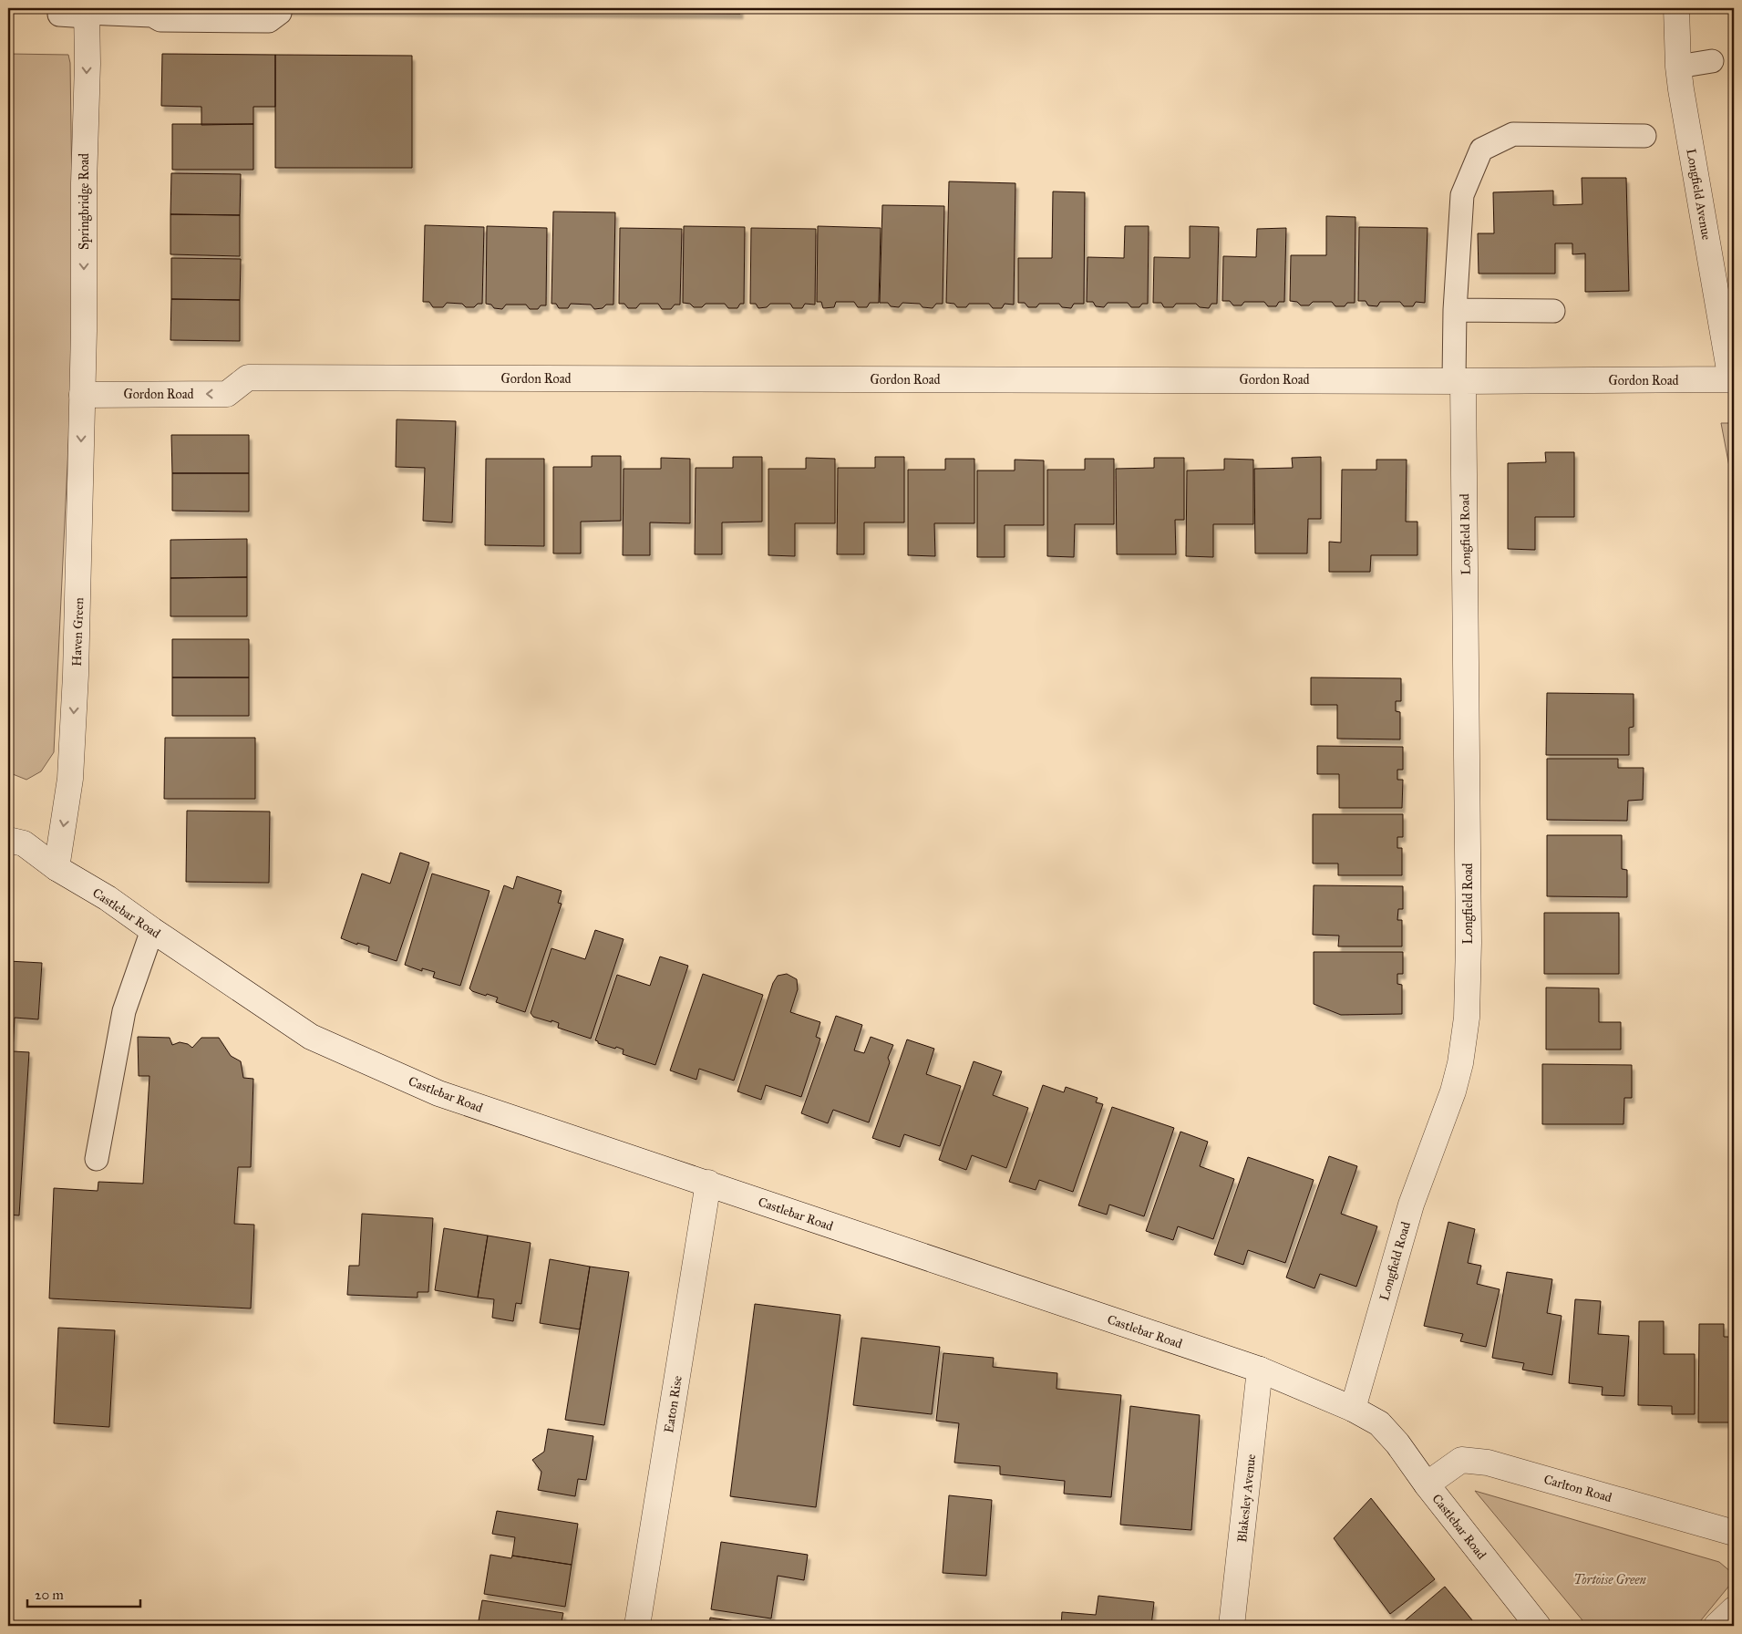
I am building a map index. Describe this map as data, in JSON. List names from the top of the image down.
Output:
{
  "streets": {
    "street": [
      "Longfield Avenue",
      "Springbridge Road",
      "Gordon Road",
      "Longfield Road",
      "Haven Green",
      "Castlebar Road",
      "Eaton Rise",
      "Carlton Road",
      "Blakesley Avenue"
    ]
  },
  "crossings": [
    ["Longfield Avenue", "Gordon Road"],
    ["Springbridge Road", "Gordon Road"],
    ["Springbridge Road", "Haven Green"],
    ["Gordon Road", "Longfield Road"],
    ["Gordon Road", "Haven Green"],
    ["Longfield Road", "Castlebar Road"],
    ["Haven Green", "Castlebar Road"],
    ["Castlebar Road", "Eaton Rise"],
    ["Castlebar Road", "Carlton Road"],
    ["Castlebar Road", "Blakesley Avenue"]
  ],
  "one_way": ["Springbridge Road", "Gordon Road", "Haven Green"],
  "parks": ["Tortoise Green"],
  "scale_bar": "20 m"
}
